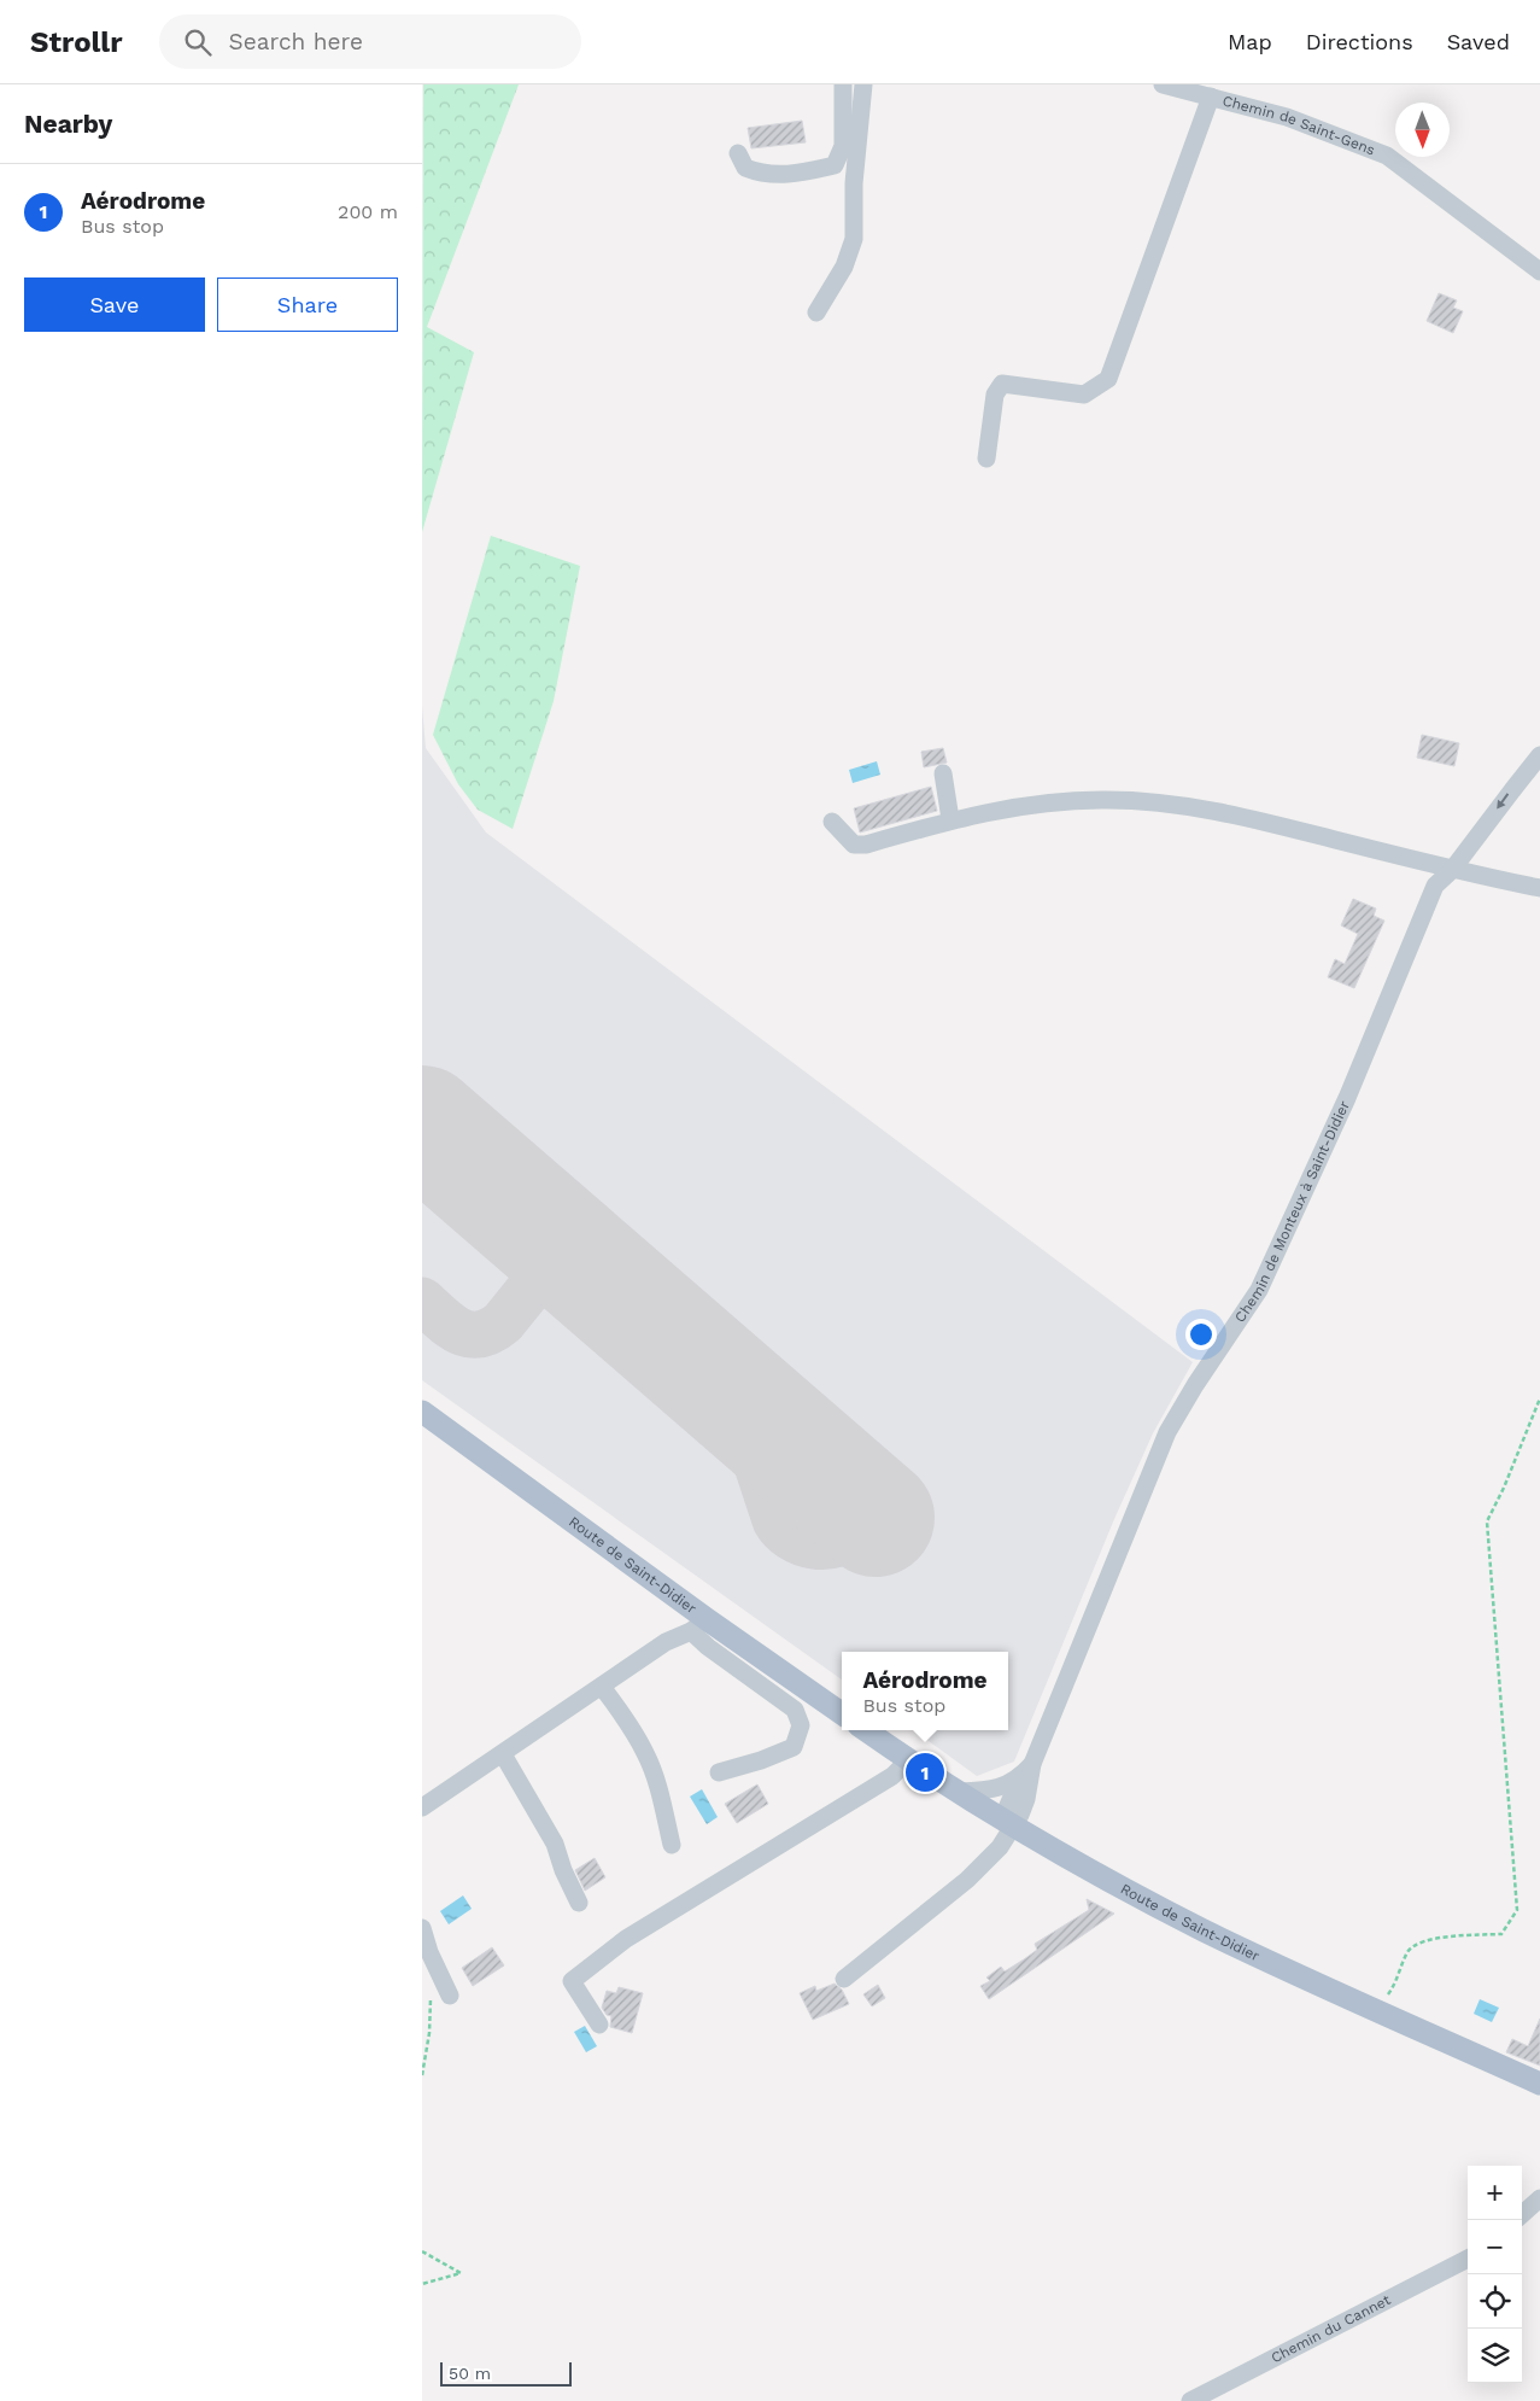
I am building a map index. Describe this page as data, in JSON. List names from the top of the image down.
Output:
{
  "streets": {
    "main road": ["Route de Saint-Didier"],
    "street": ["Chemin de Saint-Gens", "Chemin de Monteux à Saint-Didier", "Chemin du Cannet"]
  },
  "crossings": [
    ["Chemin de Monteux à Saint-Didier", "Route de Saint-Didier"]
  ],
  "scale_bar": "50 m",
  "north": "bottom",
  "page": {
    "header": "Strollr",
    "search": "Search here",
    "nav": ["Map", "Directions", "Saved"],
    "heading": "Nearby",
    "list": [
      {
        "mark": "1",
        "name": "Aérodrome",
        "note": "Bus stop",
        "value": "200 m"
      }
    ],
    "buttons": ["Save", "Share"],
    "popup": ["Aérodrome", "Bus stop"],
    "pins": "1",
    "map_buttons": ["+", "−"],
    "scale": "50 m"
  }
}
